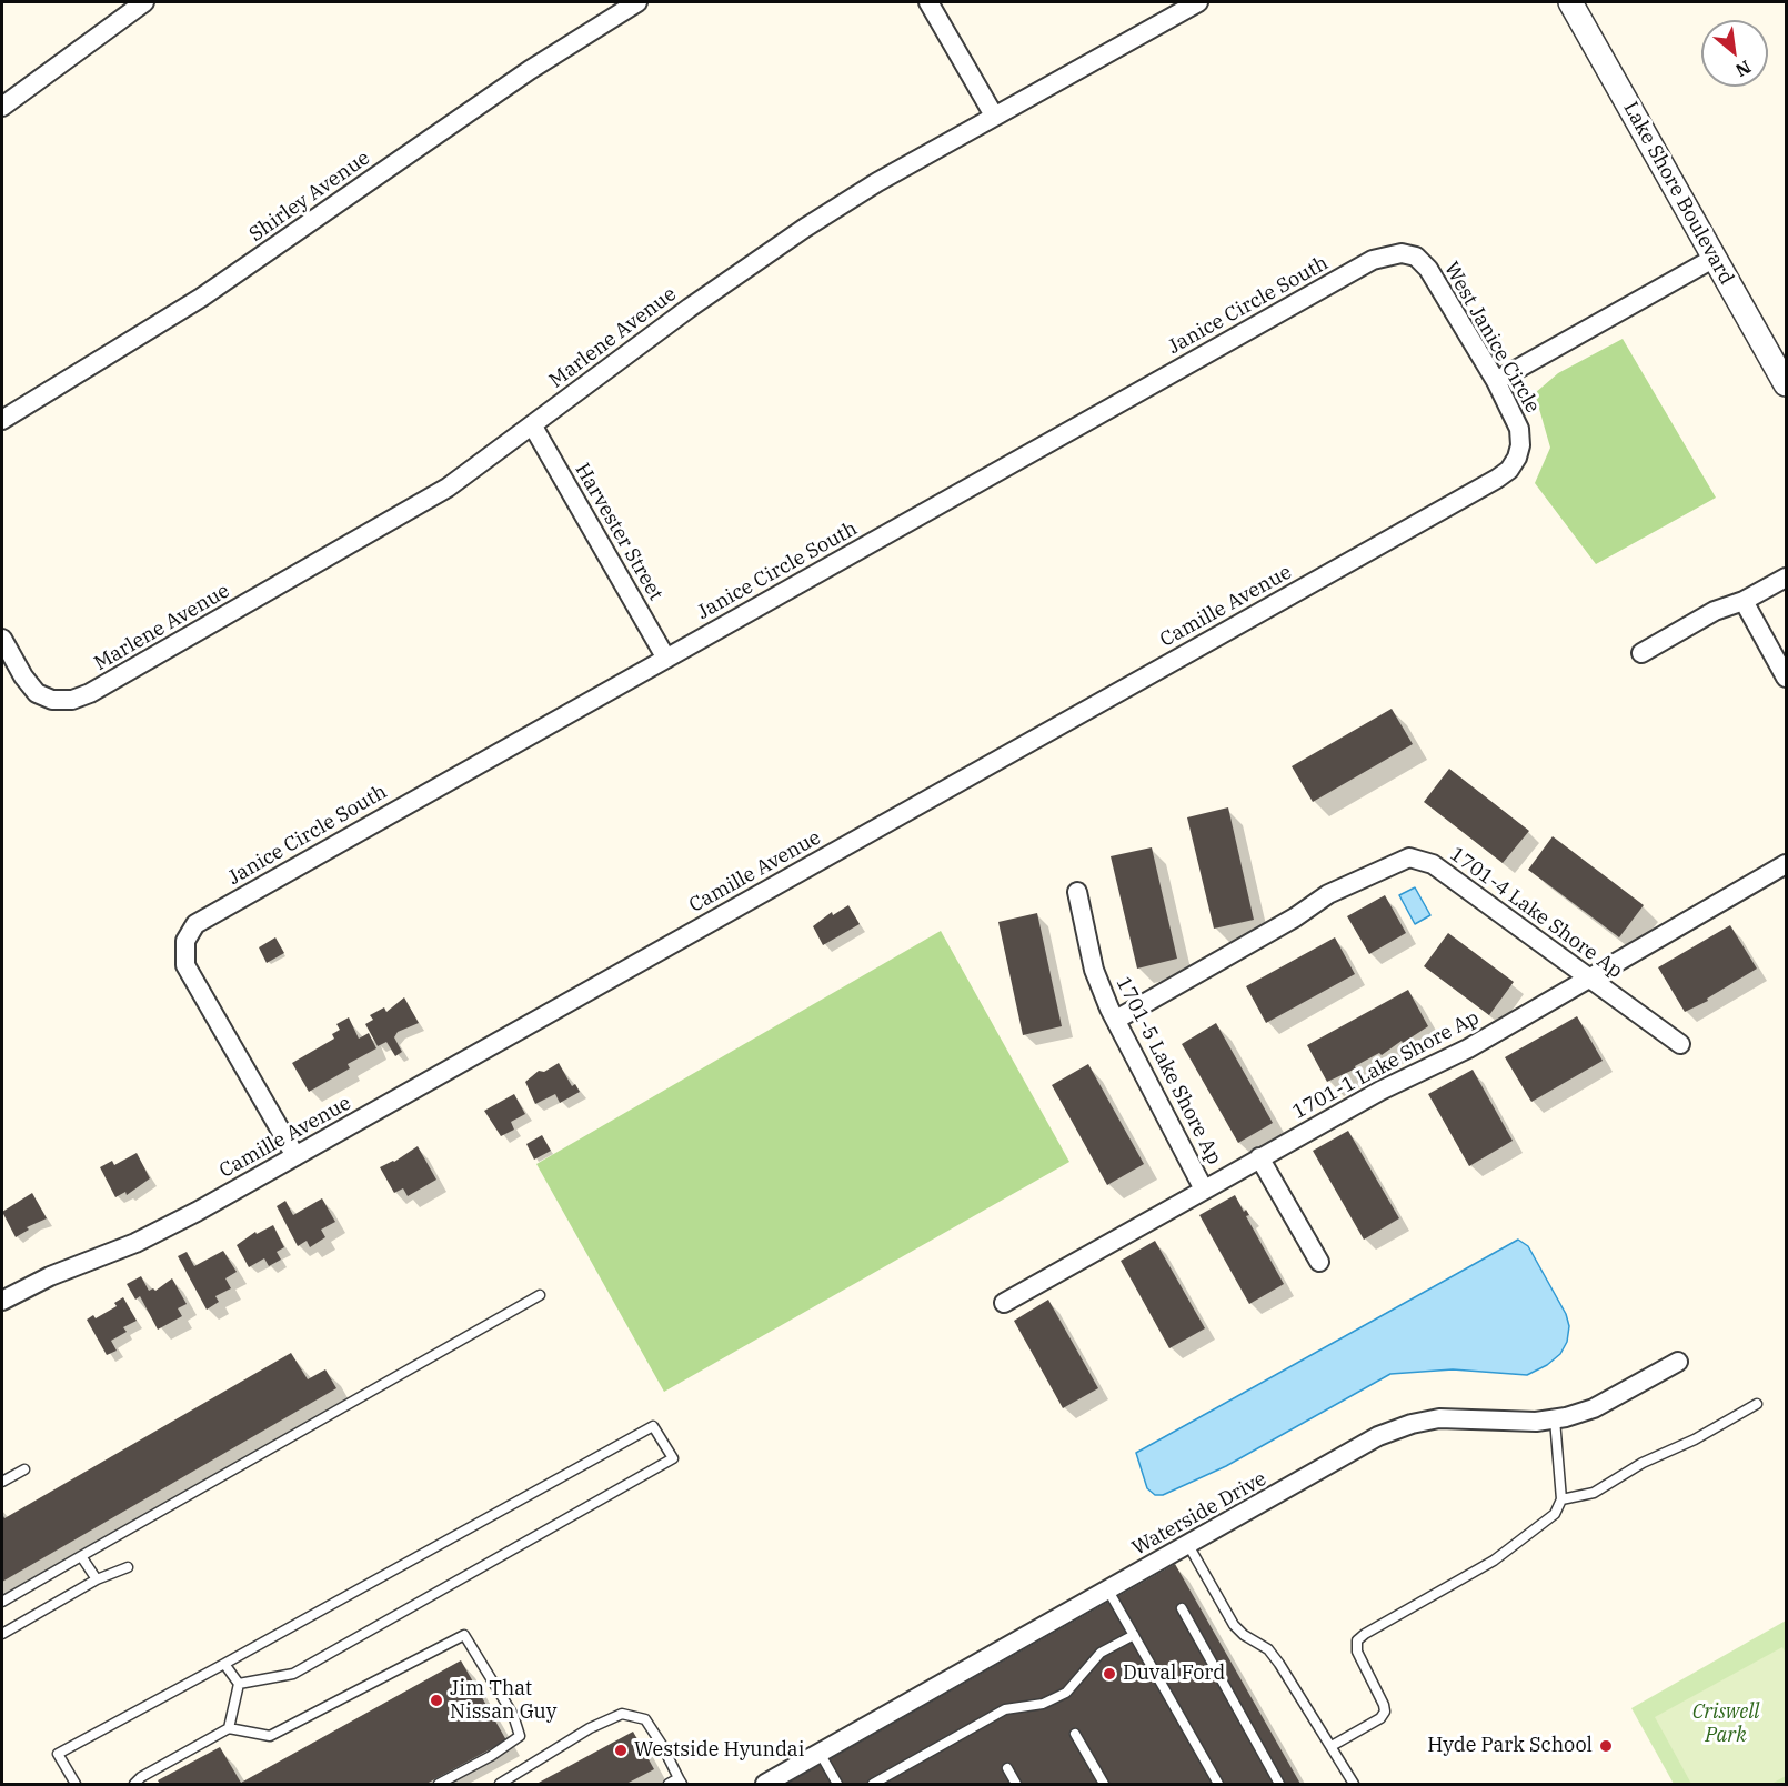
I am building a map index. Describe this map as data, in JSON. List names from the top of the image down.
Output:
{
  "streets": {
    "street": [
      "Lake Shore Boulevard",
      "Shirley Avenue",
      "Janice Circle South",
      "Marlene Avenue",
      "West Janice Circle",
      "Harvester Street",
      "Camille Avenue",
      "1701-4 Lake Shore Ap",
      "1701-1 Lake Shore Ap",
      "1701-5 Lake Shore Ap",
      "Waterside Drive"
    ]
  },
  "crossings": [
    ["Janice Circle South", "West Janice Circle"],
    ["Janice Circle South", "Harvester Street"],
    ["Janice Circle South", "Camille Avenue"],
    ["Marlene Avenue", "Harvester Street"],
    ["West Janice Circle", "Camille Avenue"],
    ["1701-4 Lake Shore Ap", "1701-1 Lake Shore Ap"],
    ["1701-4 Lake Shore Ap", "1701-5 Lake Shore Ap"],
    ["1701-1 Lake Shore Ap", "1701-5 Lake Shore Ap"]
  ],
  "parks": ["Criswell Park"],
  "places": [
    "Duval Ford",
    "Jim That Nissan Guy",
    "Hyde Park School",
    "Westside Hyundai"
  ],
  "north": "bottom right"
}
